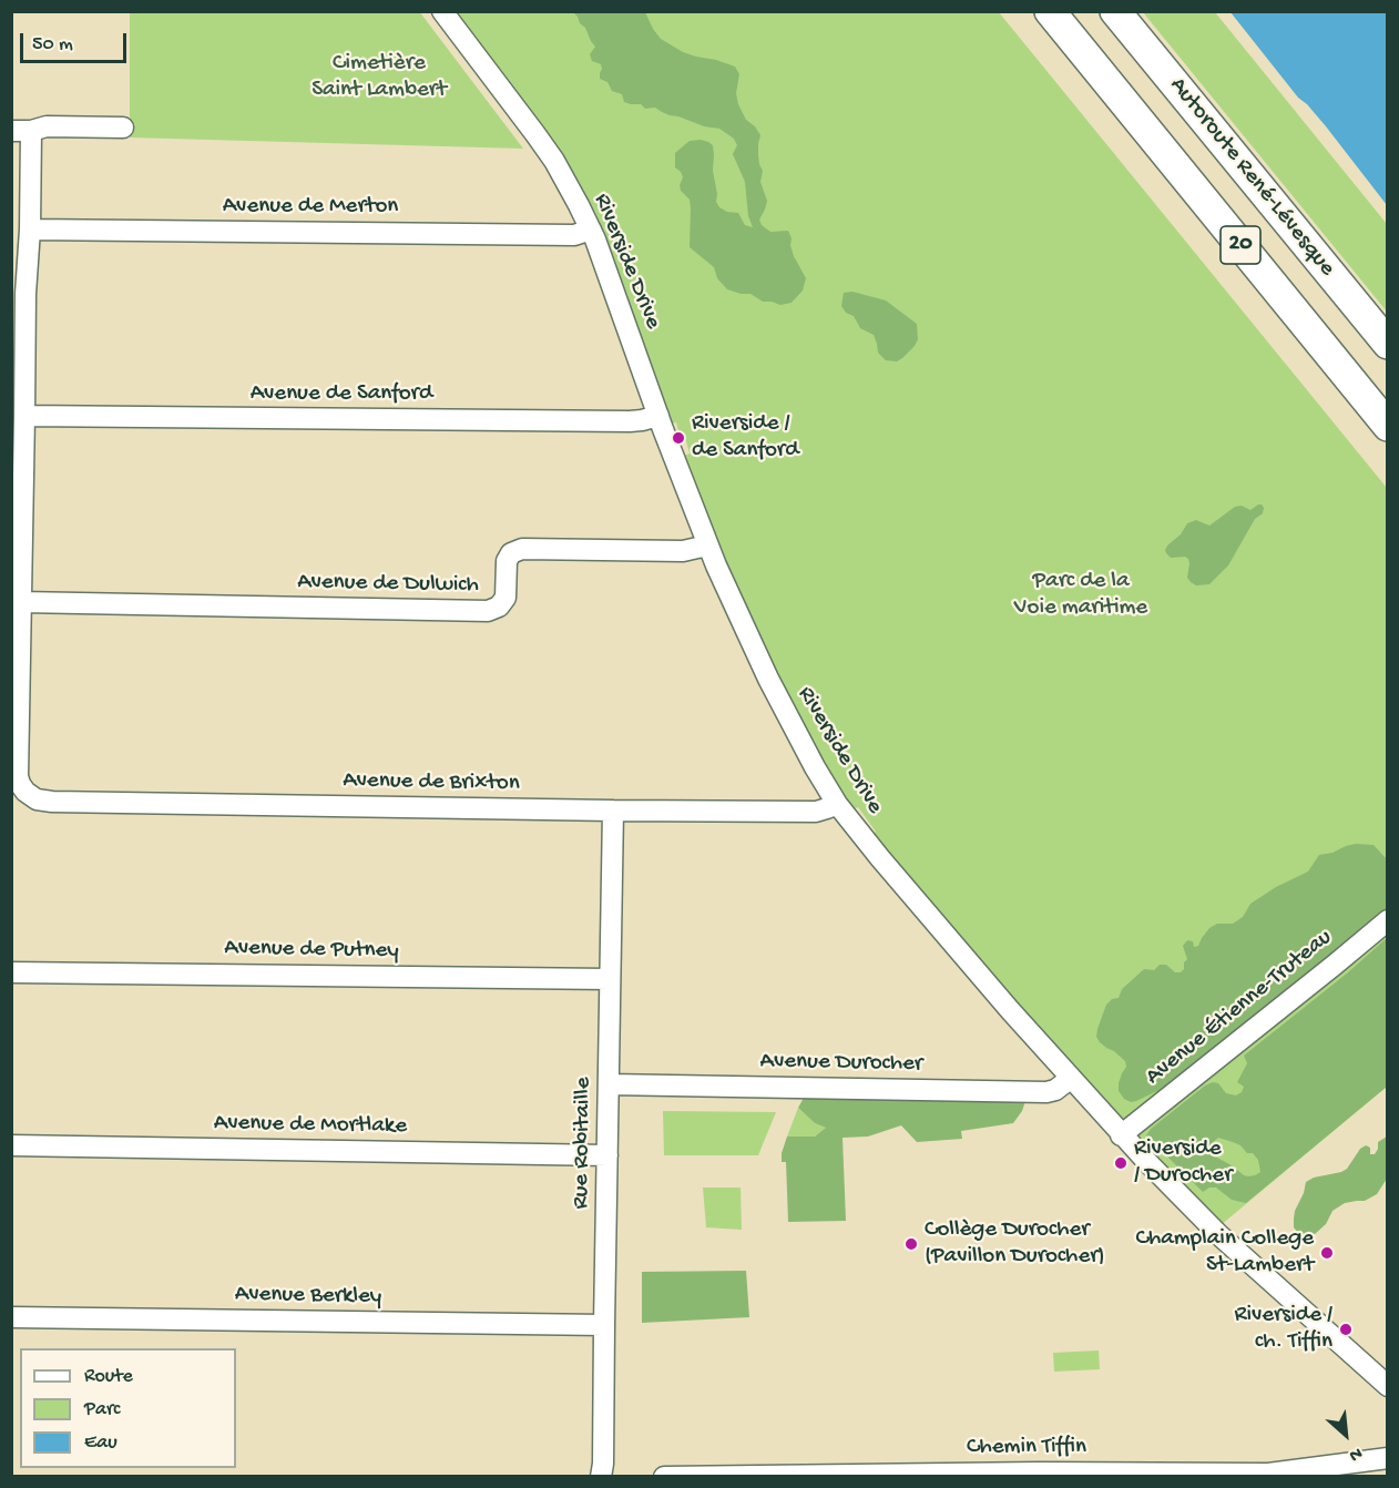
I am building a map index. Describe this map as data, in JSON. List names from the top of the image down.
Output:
{
  "streets": {
    "highway": ["Autoroute René-Lévesque", "20"],
    "street": [
      "Avenue de Merton",
      "Riverside Drive",
      "Avenue de Sanford",
      "Avenue de Dulwich",
      "Avenue de Brixton",
      "Avenue de Putney",
      "Avenue Étienne-Truteau",
      "Avenue Durocher",
      "Avenue de Mortlake",
      "Rue Robitaille",
      "Avenue Berkley",
      "Chemin Tiffin"
    ]
  },
  "crossings": [
    ["Avenue de Merton", "Riverside Drive"],
    ["Riverside Drive", "Avenue de Sanford"],
    ["Riverside Drive", "Avenue de Dulwich"],
    ["Riverside Drive", "Avenue de Brixton"],
    ["Riverside Drive", "Avenue Étienne-Truteau"],
    ["Riverside Drive", "Avenue Durocher"],
    ["Avenue de Brixton", "Rue Robitaille"],
    ["Avenue de Putney", "Rue Robitaille"],
    ["Avenue Durocher", "Rue Robitaille"],
    ["Avenue de Mortlake", "Rue Robitaille"],
    ["Rue Robitaille", "Avenue Berkley"]
  ],
  "parks": ["Cimetière Saint Lambert", "Parc de la Voie maritime"],
  "places": [
    "Riverside / de Sanford",
    "Riverside / Durocher",
    "Collège Durocher (Pavillon Durocher)",
    "Champlain College St-Lambert",
    "Riverside / ch. Tiffin"
  ],
  "legend": ["Route", "Parc", "Eau"],
  "scale_bar": "50 m",
  "north": "bottom right"
}
